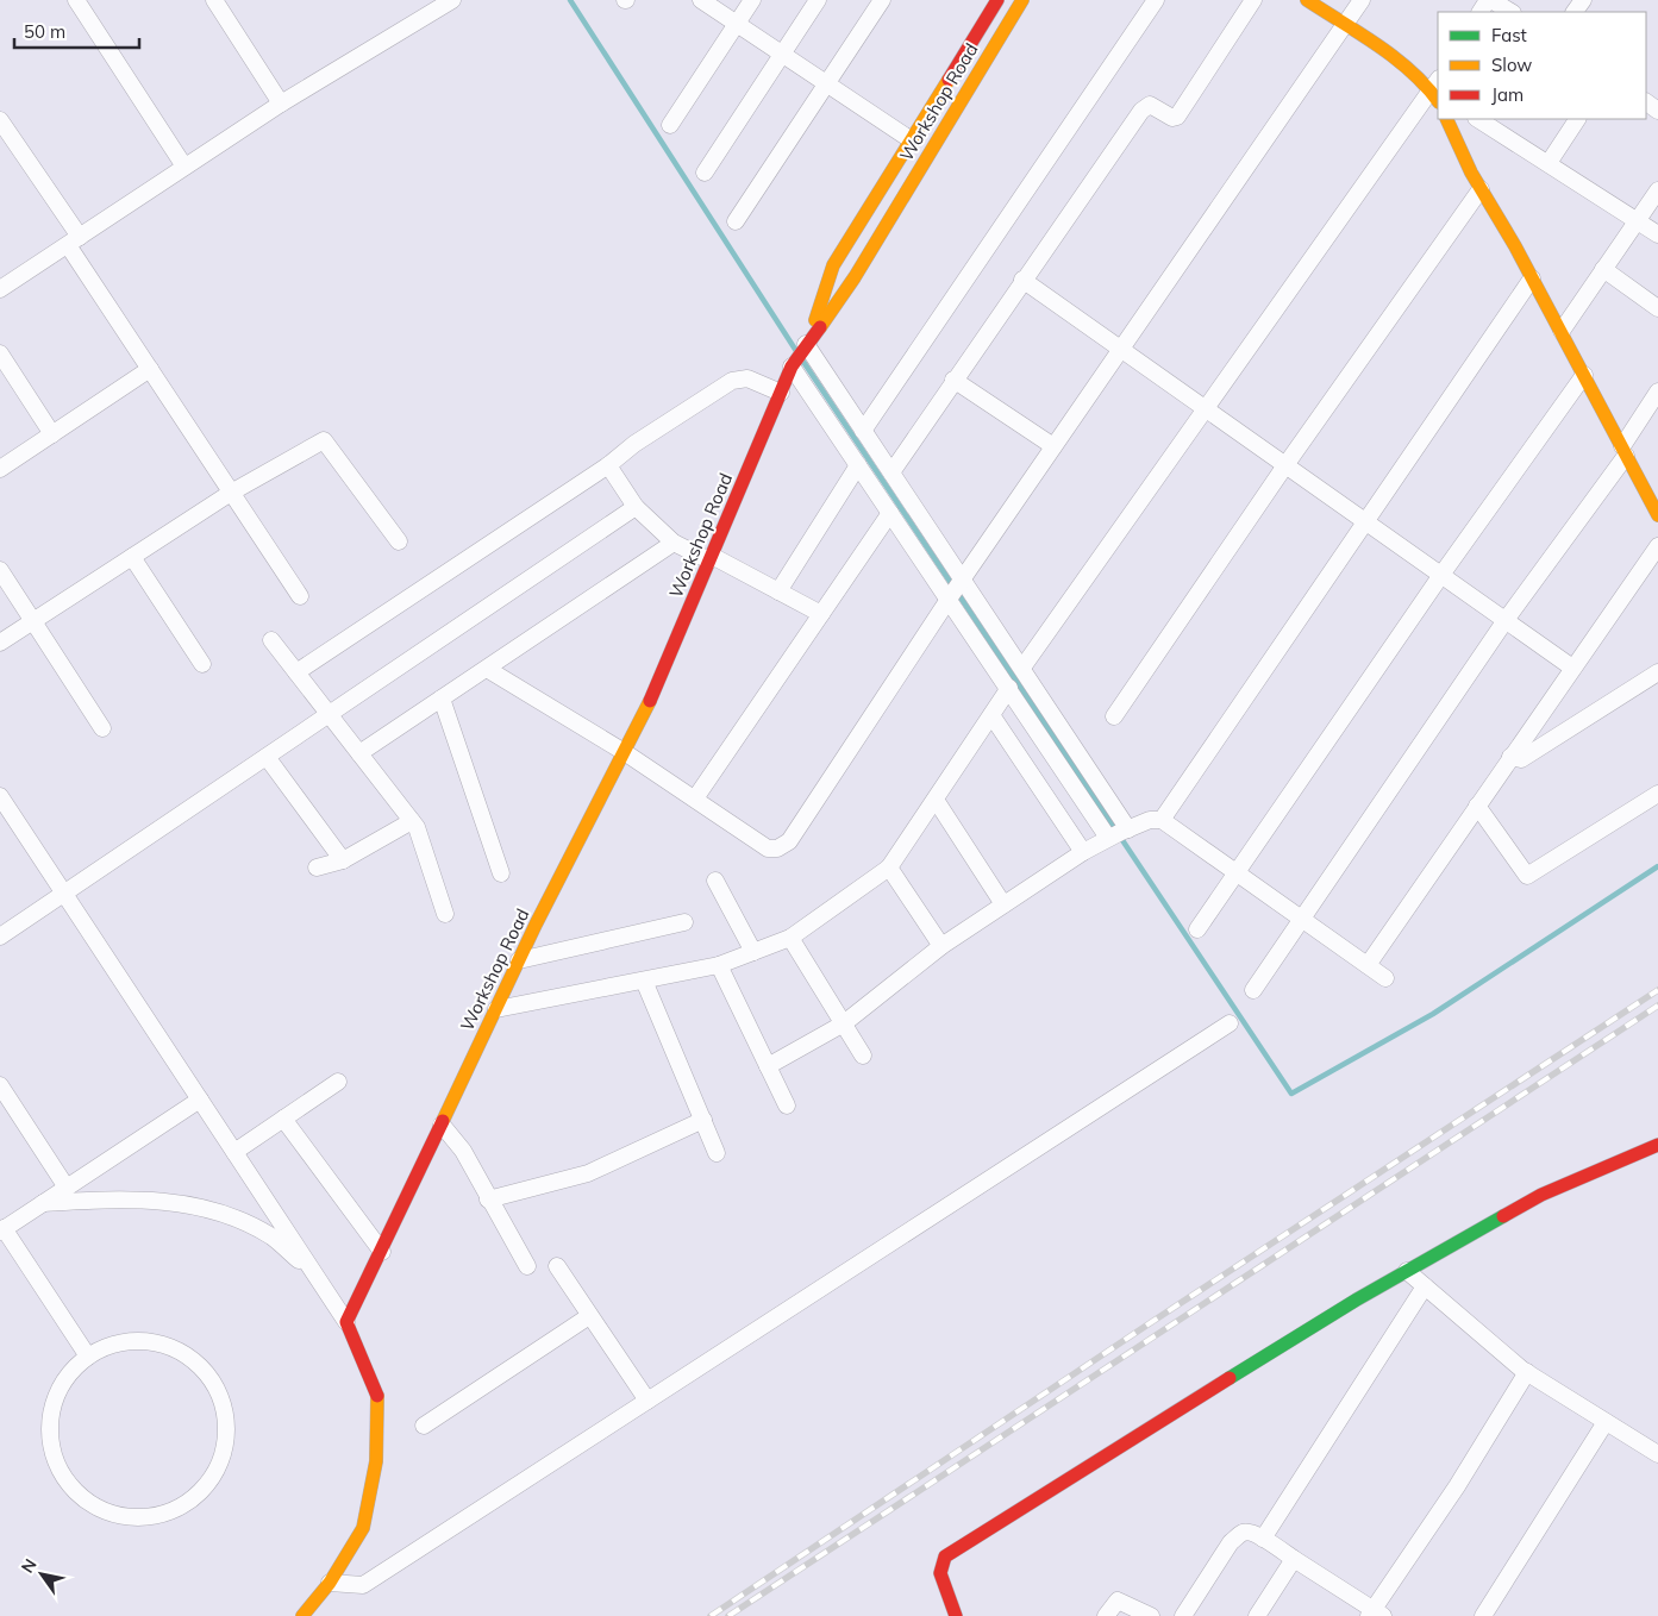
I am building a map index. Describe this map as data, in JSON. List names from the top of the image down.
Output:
{
  "streets": {
    "main road": ["Workshop Road"]
  },
  "legend": ["Fast", "Slow", "Jam"],
  "scale_bar": "50 m",
  "north": "top left"
}
